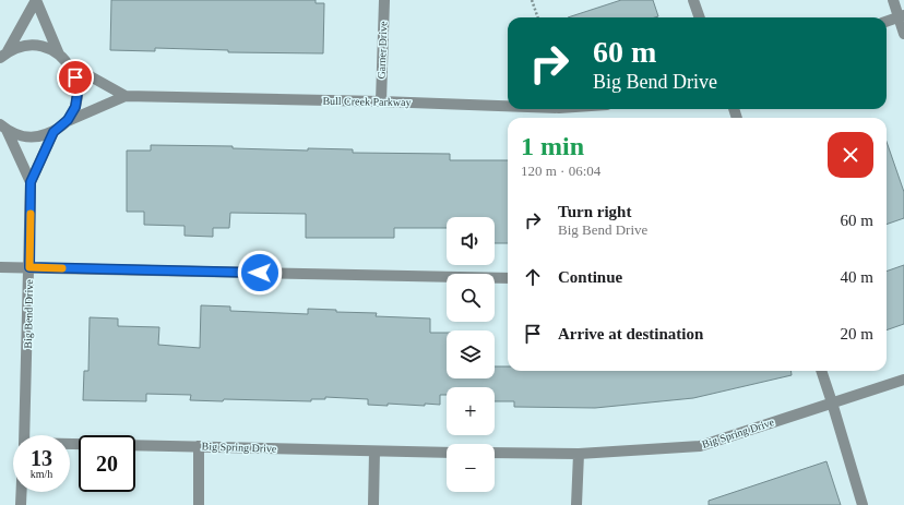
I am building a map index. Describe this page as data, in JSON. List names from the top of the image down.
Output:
{
  "streets": {
    "street": [
      "Garner Drive",
      "Bull Creek Parkway",
      "Big Bend Drive",
      "Big Spring Drive"
    ]
  },
  "crossings": [
    ["Garner Drive", "Bull Creek Parkway"]
  ],
  "page": {
    "turn": ["60 m", "Big Bend Drive"],
    "heading": ["1 min", "120 m · 06:04"],
    "list": [
      {
        "name": "Turn right",
        "note": "Big Bend Drive",
        "value": "60 m"
      },
      {
        "name": "Continue",
        "value": "40 m"
      },
      {
        "name": "Arrive at destination",
        "value": "20 m"
      }
    ],
    "map_buttons": ["+", "−"],
    "speed": "13 km/h",
    "limit": "20"
  }
}
